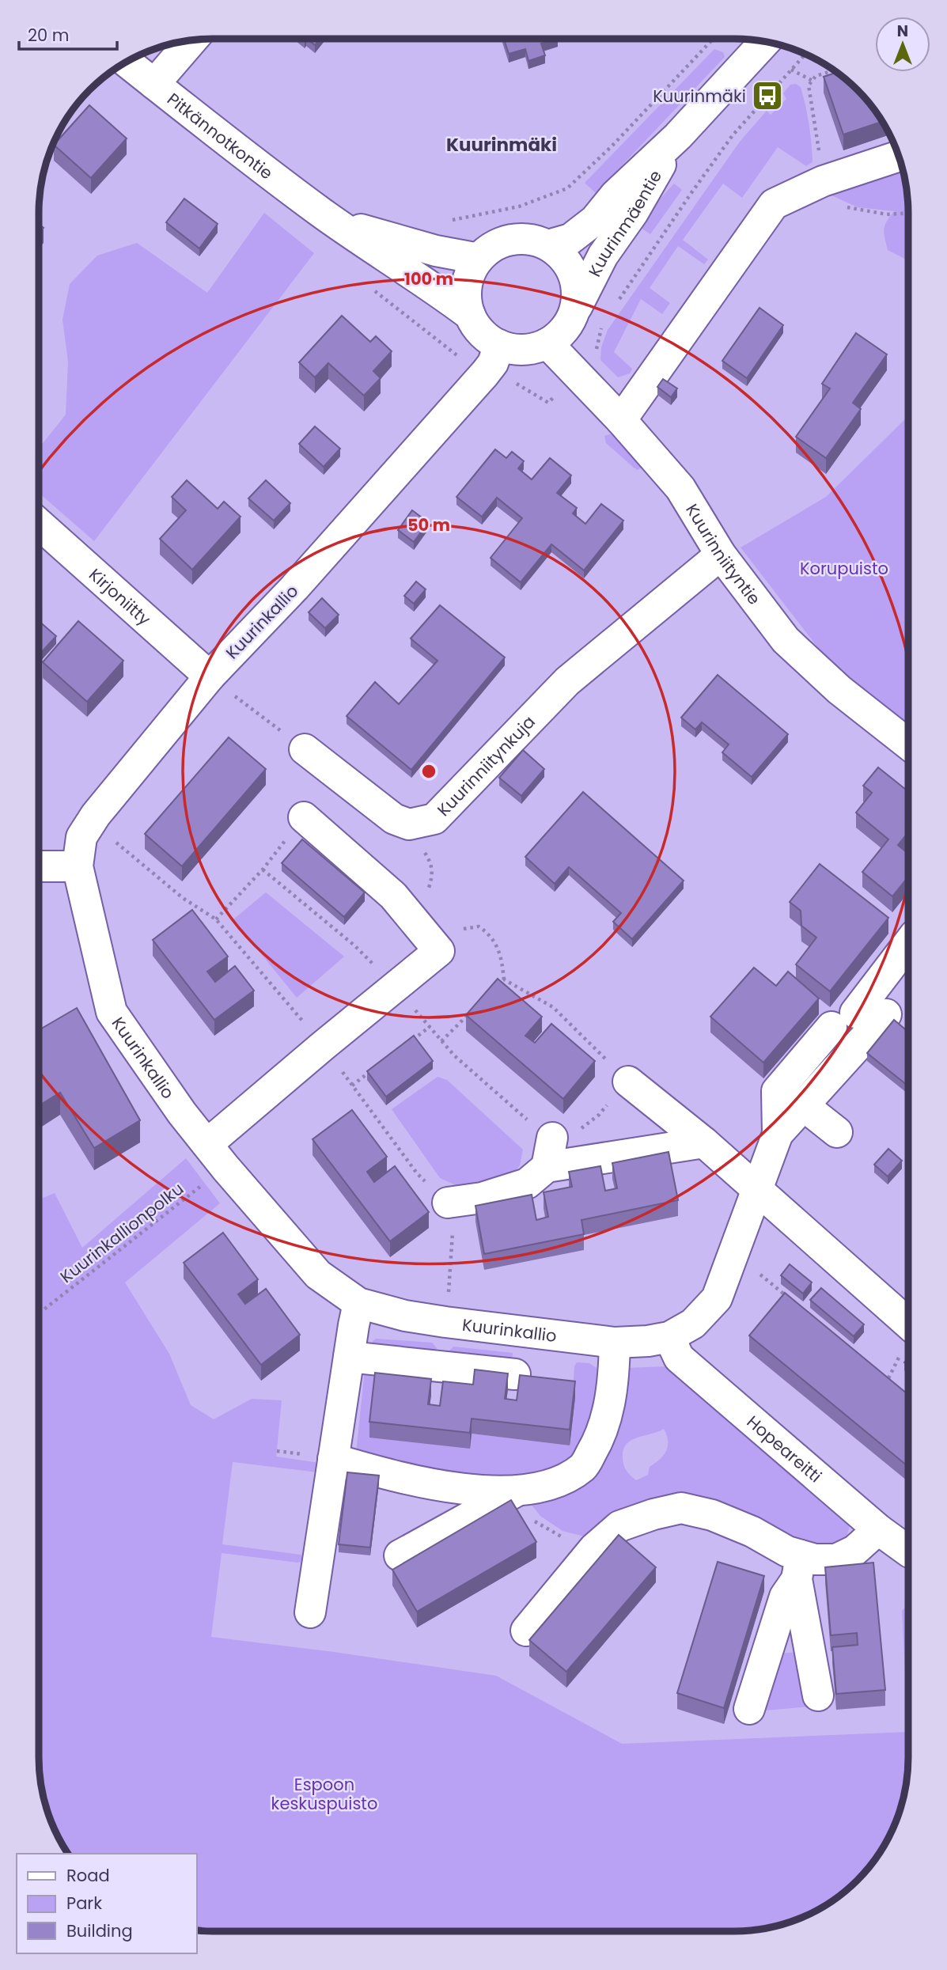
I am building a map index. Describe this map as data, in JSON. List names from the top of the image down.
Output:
{
  "streets": {
    "street": [
      "Pitkännotkontie",
      "Kuurinmäentie",
      "Kuurinniityntie",
      "Kirjoniitty",
      "Kuurinkallio",
      "Kuurinniitynkuja",
      "Hopeareitti"
    ],
    "path": ["Kuurinkallionpolku"]
  },
  "crossings": [
    ["Pitkännotkontie", "Kuurinmäentie"],
    ["Pitkännotkontie", "Kuurinniityntie"],
    ["Pitkännotkontie", "Kuurinkallio"],
    ["Kuurinmäentie", "Kuurinniityntie"],
    ["Kuurinmäentie", "Kuurinkallio"],
    ["Kuurinniityntie", "Kuurinkallio"],
    ["Kuurinniityntie", "Kuurinniitynkuja"],
    ["Kirjoniitty", "Kuurinkallio"],
    ["Kuurinkallio", "Kuurinkallionpolku"],
    ["Kuurinkallio", "Hopeareitti"]
  ],
  "districts": ["Kuurinmäki"],
  "parks": ["Korupuisto", "Espoon keskuspuisto"],
  "places": {
    "bus stop": ["Kuurinmäki"]
  },
  "legend": ["Road", "Park", "Building"],
  "scale_bar": "20 m",
  "north": "top",
  "rings": ["100 m", "50 m"]
}
